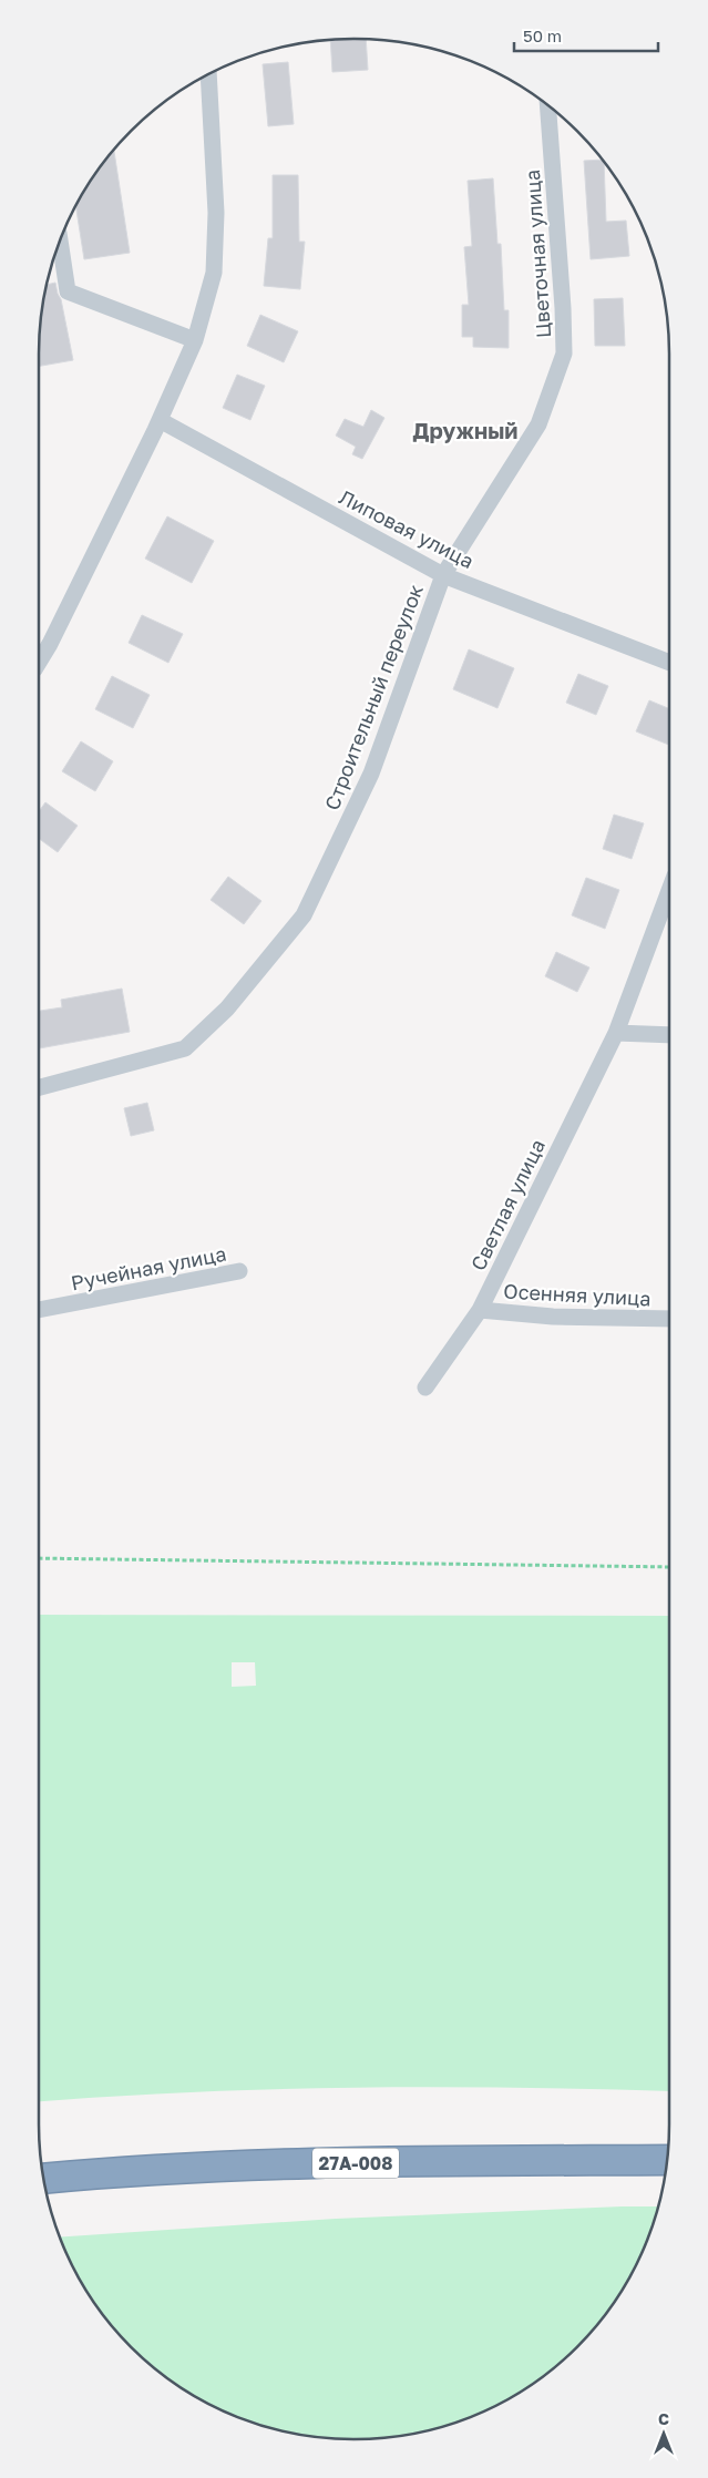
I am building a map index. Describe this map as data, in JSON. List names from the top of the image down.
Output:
{
  "streets": {
    "highway": ["27А-008"],
    "street": [
      "Цветочная улица",
      "Липовая улица",
      "Строительный переулок",
      "Светлая улица",
      "Ручейная улица",
      "Осенняя улица"
    ]
  },
  "crossings": [
    ["Цветочная улица", "Липовая улица"],
    ["Цветочная улица", "Строительный переулок"],
    ["Липовая улица", "Строительный переулок"],
    ["Светлая улица", "Осенняя улица"]
  ],
  "districts": ["Дружный"],
  "scale_bar": "50 m",
  "north": "top"
}
